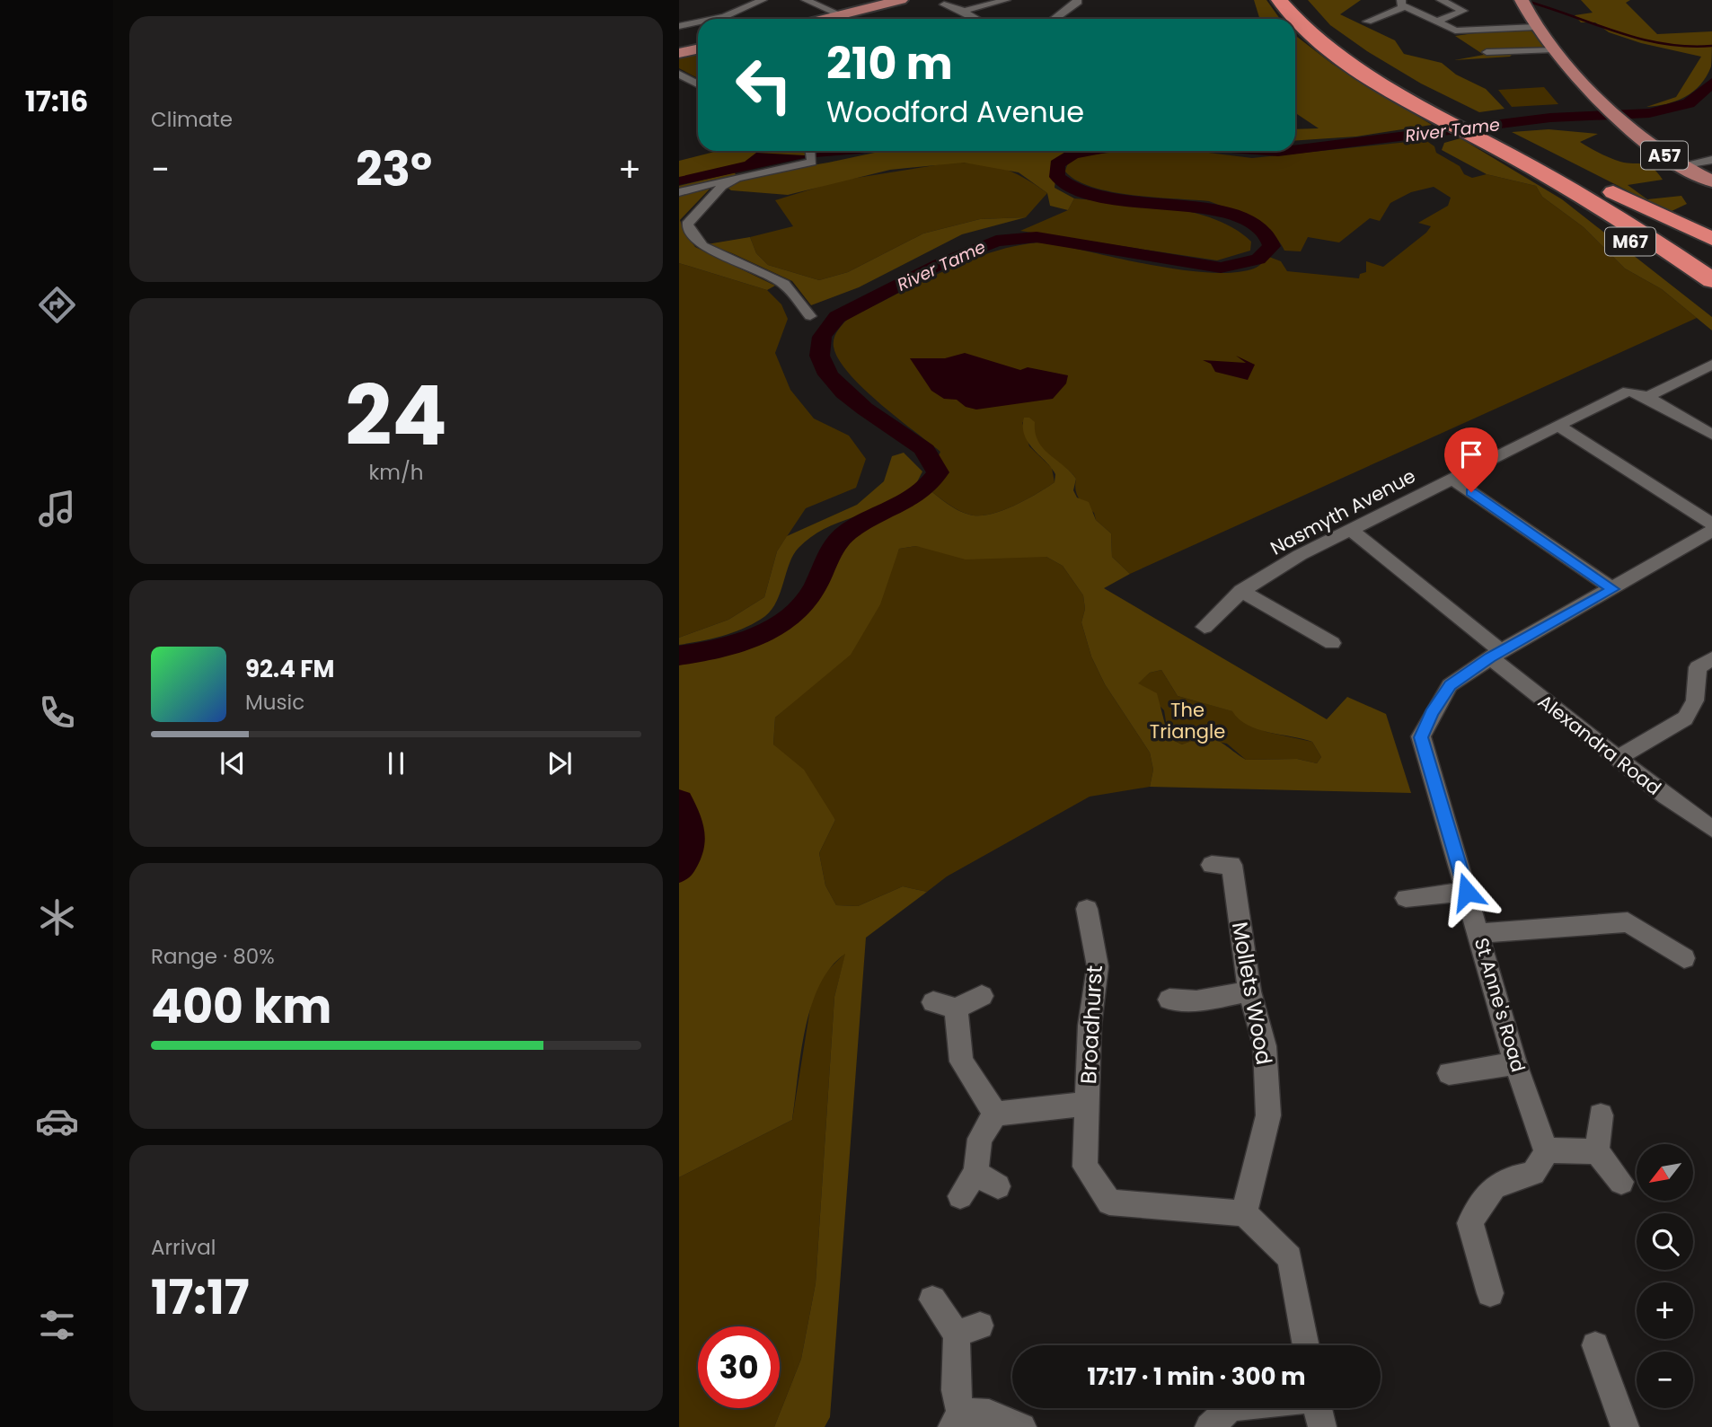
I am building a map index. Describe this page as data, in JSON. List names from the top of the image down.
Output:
{
  "streets": {
    "highway": ["M67"],
    "main road": ["A57"],
    "street": [
      "Nasmyth Avenue",
      "Alexandra Road",
      "Mollets Wood",
      "St Anne's Road",
      "Broadhurst"
    ]
  },
  "crossings": [
    ["Nasmyth Avenue", "Alexandra Road"],
    ["Alexandra Road", "St Anne's Road"],
    ["Mollets Wood", "Broadhurst"]
  ],
  "water": ["River Tame"],
  "parks": ["The Triangle"],
  "north": "bottom left",
  "page": {
    "tabs": "17:16",
    "tile": [
      "Climate",
      ["24", "km/h"],
      ["Range · 80%", "400 km"],
      ["Arrival", "17:17"]
    ],
    "turn": ["210 m", "Woodford Avenue"],
    "heat": ["−", "23°", "+"],
    "song": ["92.4 FM", "Music"],
    "map_buttons": ["+", "−"],
    "limit": "30",
    "trip": "17:17 · 1 min · 300 m"
  }
}
